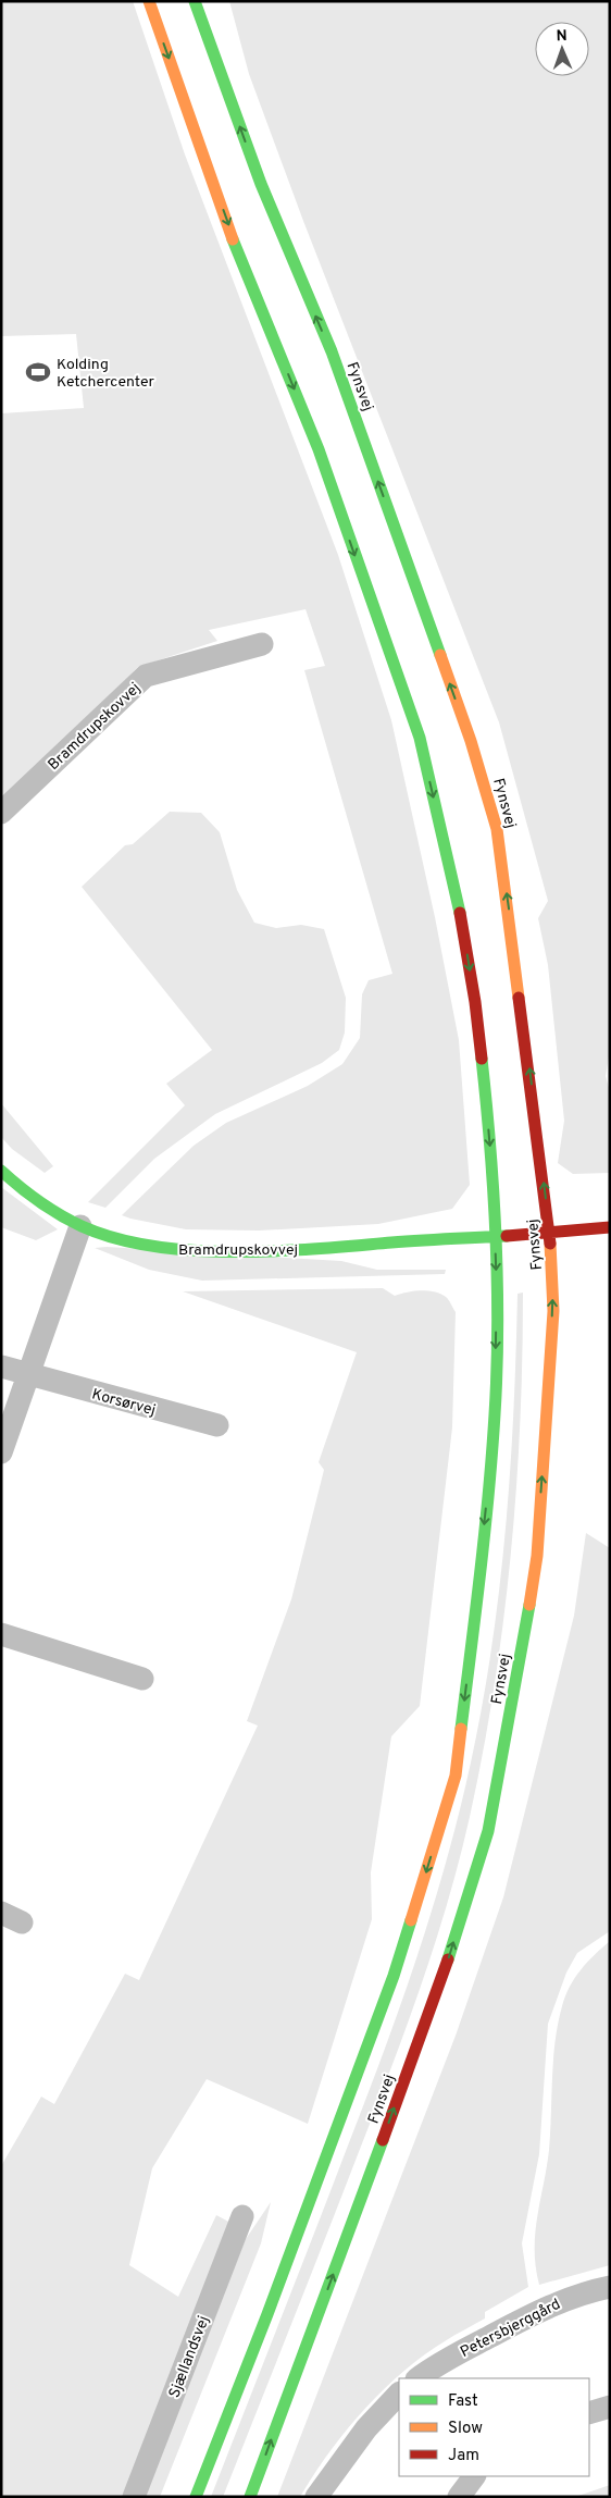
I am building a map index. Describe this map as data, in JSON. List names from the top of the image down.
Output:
{
  "streets": {
    "main road": ["Fynsvej", "Bramdrupskovvej"],
    "street": ["Korsørvej", "Petersbjerggård", "Sjællandsvej"]
  },
  "crossings": [
    ["Fynsvej", "Bramdrupskovvej"]
  ],
  "places": {
    "sports": ["Kolding Ketchercenter"]
  },
  "legend": ["Fast", "Slow", "Jam"],
  "north": "top"
}
